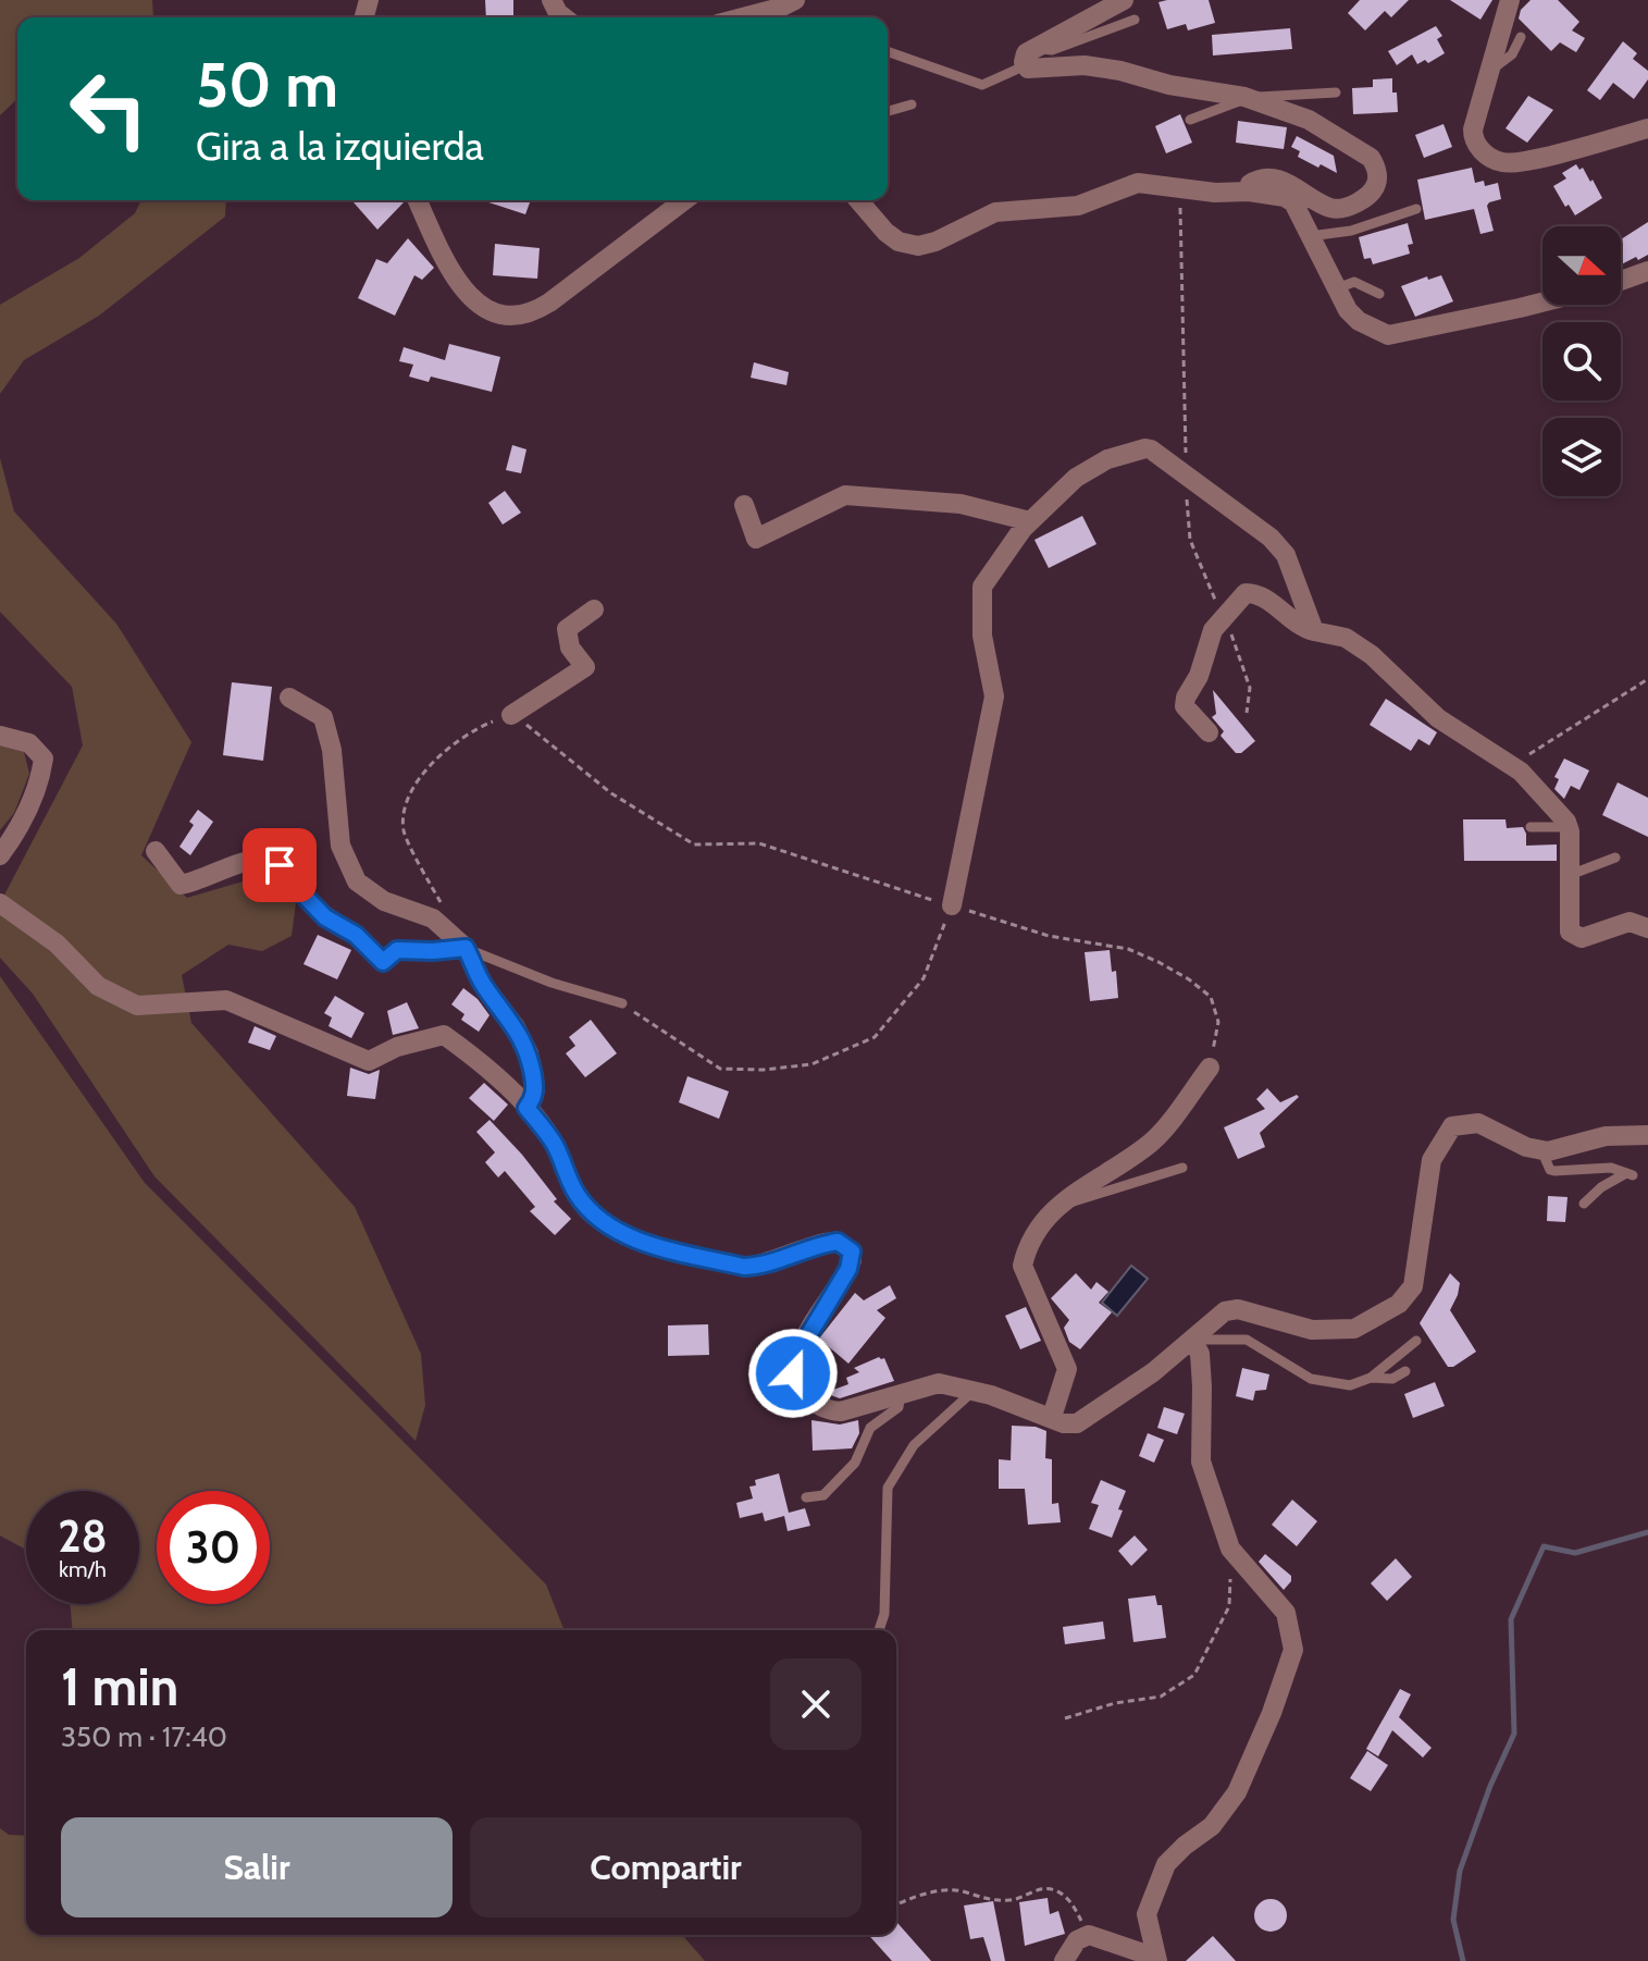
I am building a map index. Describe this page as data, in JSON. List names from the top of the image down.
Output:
{
  "north": "right",
  "page": {
    "turn": ["50 m", "Gira a la izquierda"],
    "speed": "28 km/h",
    "limit": "30",
    "heading": ["1 min", "350 m · 17:40"],
    "buttons": ["Salir", "Compartir"]
  }
}
